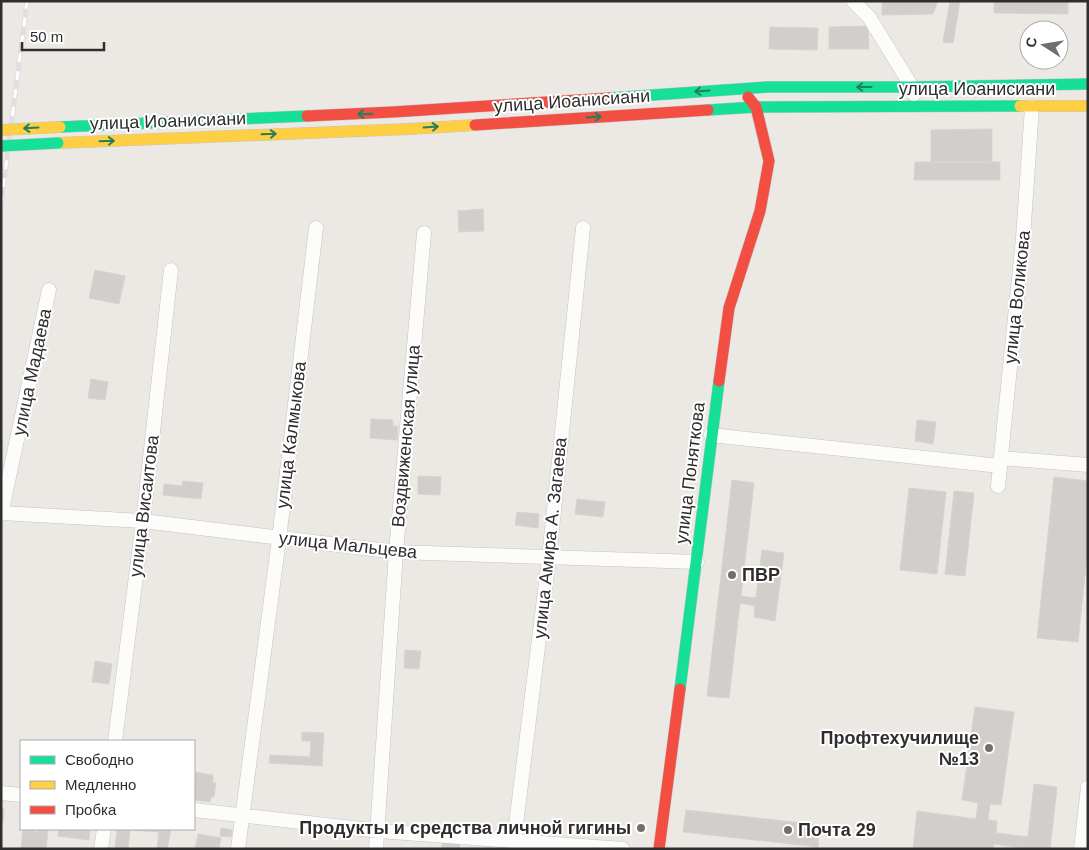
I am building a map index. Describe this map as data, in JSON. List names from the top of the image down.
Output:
{
  "streets": {
    "main road": ["улица Иоанисиани", "улица Поняткова"],
    "street": [
      "улица Воликова",
      "улица Мадаева",
      "улица Калмыкова",
      "Воздвиженская улица",
      "улица Висаитова",
      "улица Амира А. Загаева",
      "улица Мальцева"
    ]
  },
  "crossings": [
    ["улица Иоанисиани", "улица Воликова"],
    ["улица Иоанисиани", "улица Поняткова"],
    ["улица Мадаева", "улица Мальцева"],
    ["улица Калмыкова", "улица Мальцева"],
    ["Воздвиженская улица", "улица Мальцева"],
    ["улица Поняткова", "улица Мальцева"],
    ["улица Висаитова", "улица Мальцева"],
    ["улица Амира А. Загаева", "улица Мальцева"]
  ],
  "places": [
    "ПВР",
    "Профтехучилище №13",
    "Продукты и средства личной гигины",
    "Почта 29"
  ],
  "legend": ["Свободно", "Медленно", "Пробка"],
  "scale_bar": "50 m",
  "north": "left"
}
